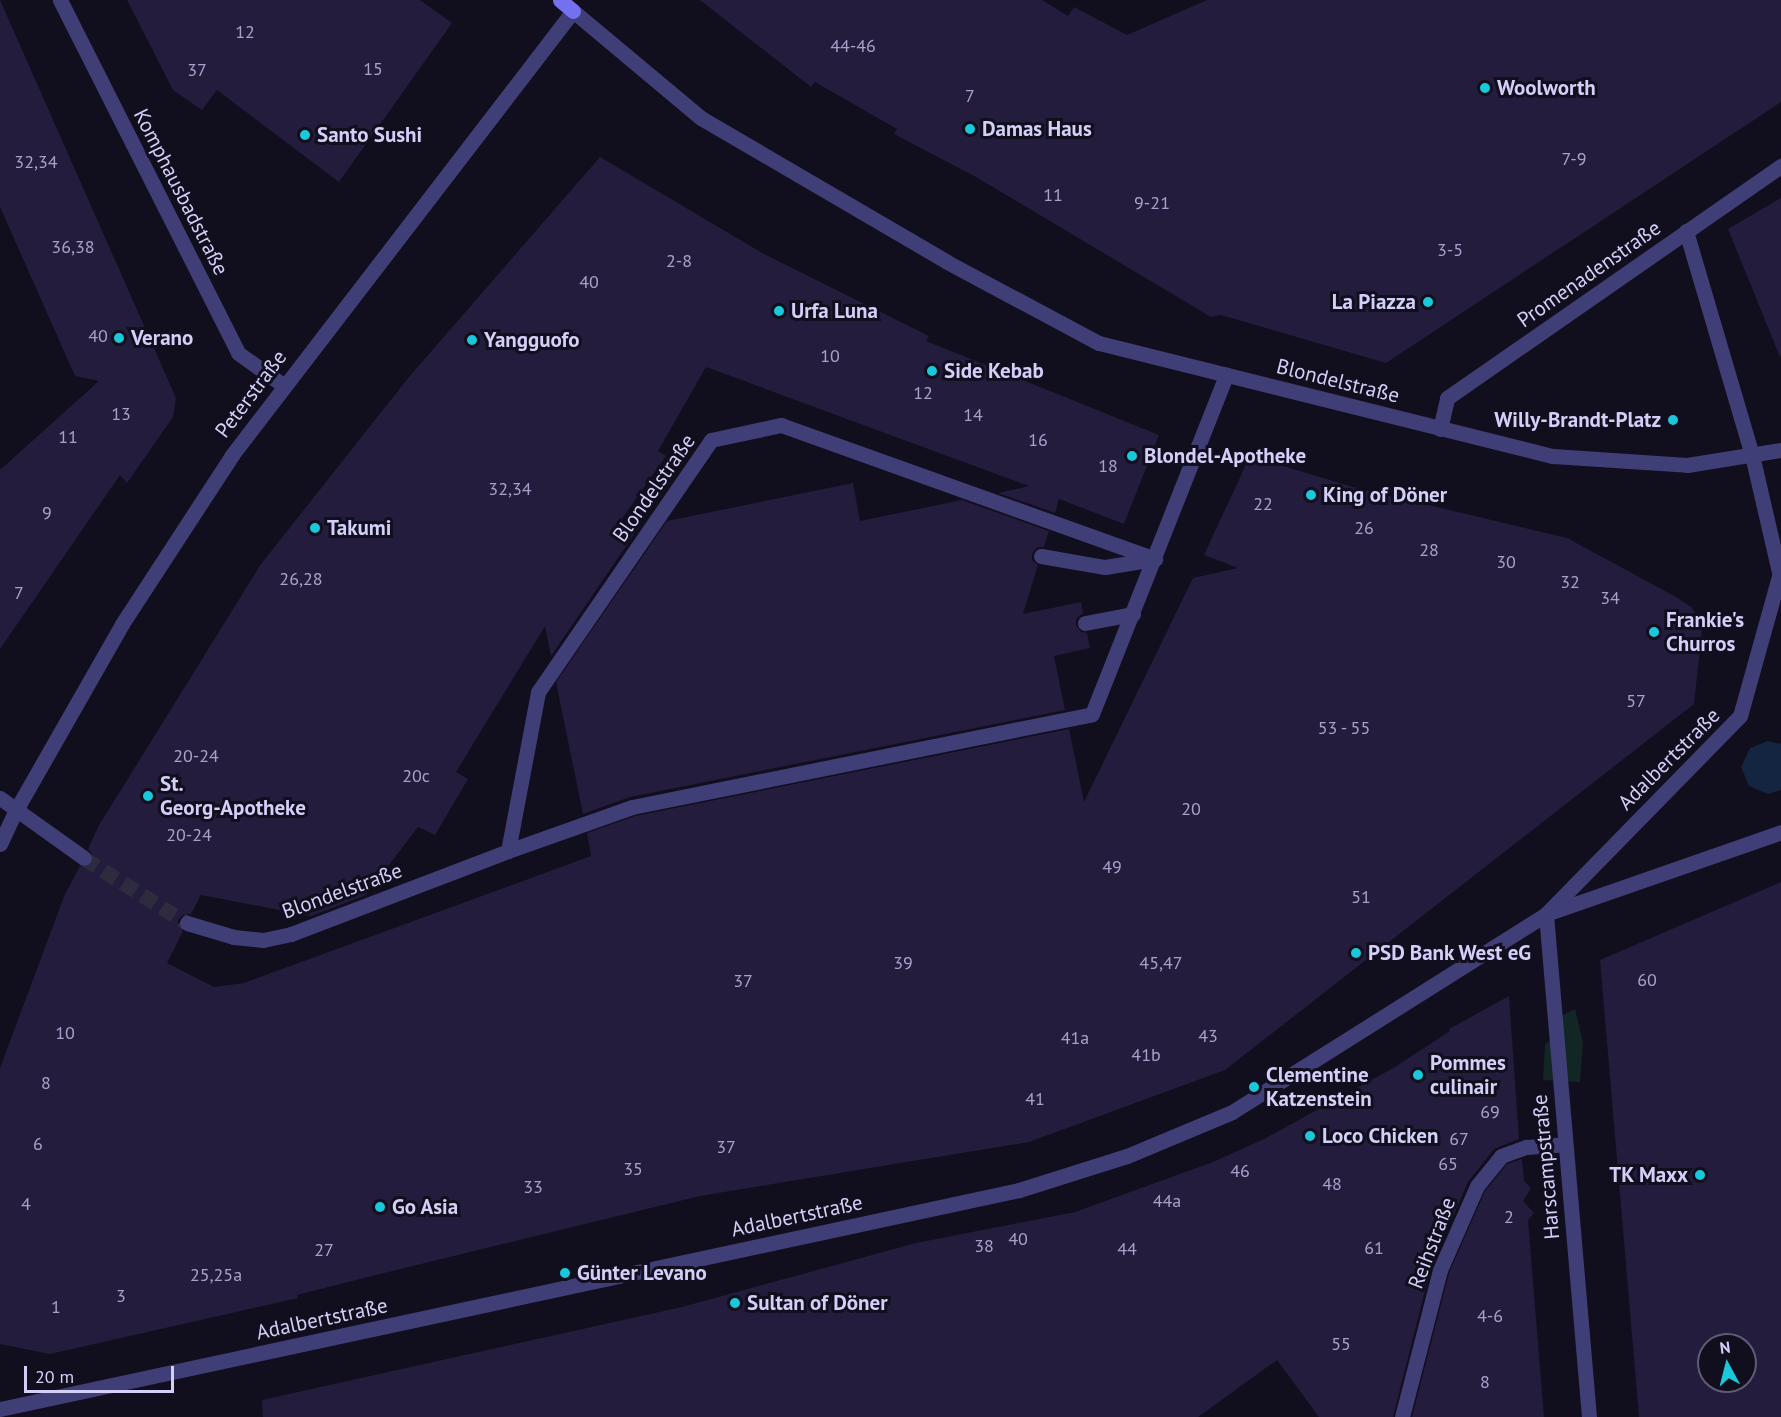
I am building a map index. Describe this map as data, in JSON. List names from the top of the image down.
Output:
{
  "streets": {
    "street": [
      "Komphausbadstraße",
      "Promenadenstraße",
      "Blondelstraße",
      "Peterstraße",
      "Adalbertstraße",
      "Harscampstraße",
      "Reihstraße"
    ]
  },
  "crossings": [
    ["Komphausbadstraße", "Peterstraße"],
    ["Promenadenstraße", "Blondelstraße"],
    ["Blondelstraße", "Peterstraße"],
    ["Adalbertstraße", "Harscampstraße"],
    ["Harscampstraße", "Reihstraße"]
  ],
  "places": [
    "Woolworth",
    "Damas Haus",
    "Santo Sushi",
    "La Piazza",
    "Urfa Luna",
    "Verano",
    "Yangguofo",
    "Side Kebab",
    "Willy-Brandt-Platz",
    "Blondel-Apotheke",
    "King of Döner",
    "Takumi",
    "Frankie's Churros",
    "St. Georg-Apotheke",
    "PSD Bank West eG",
    "Pommes culinair",
    "Clementine Katzenstein",
    "Loco Chicken",
    "TK Maxx",
    "Go Asia",
    "Günter Levano",
    "Sultan of Döner"
  ],
  "house_numbers": [
    "12",
    "44-46",
    "15",
    "37",
    "7",
    "7-9",
    "32,34",
    "11",
    "9-21",
    "36,38",
    "3-5",
    "2-8",
    "40",
    "40",
    "10",
    "12",
    "13",
    "14",
    "11",
    "16",
    "18",
    "32,34",
    "22",
    "9",
    "26",
    "28",
    "30",
    "26,28",
    "32",
    "7",
    "34",
    "57",
    "53 - 55",
    "20-24",
    "20c",
    "20",
    "20-24",
    "49",
    "51",
    "39",
    "45,47",
    "60",
    "37",
    "10",
    "43",
    "41a",
    "41b",
    "8",
    "41",
    "69",
    "67",
    "6",
    "37",
    "65",
    "35",
    "46",
    "48",
    "33",
    "44a",
    "4",
    "2",
    "40",
    "38",
    "61",
    "44",
    "27",
    "25,25a",
    "3",
    "1",
    "4-6",
    "55",
    "8"
  ],
  "scale_bar": "20 m",
  "north": "top"
}
